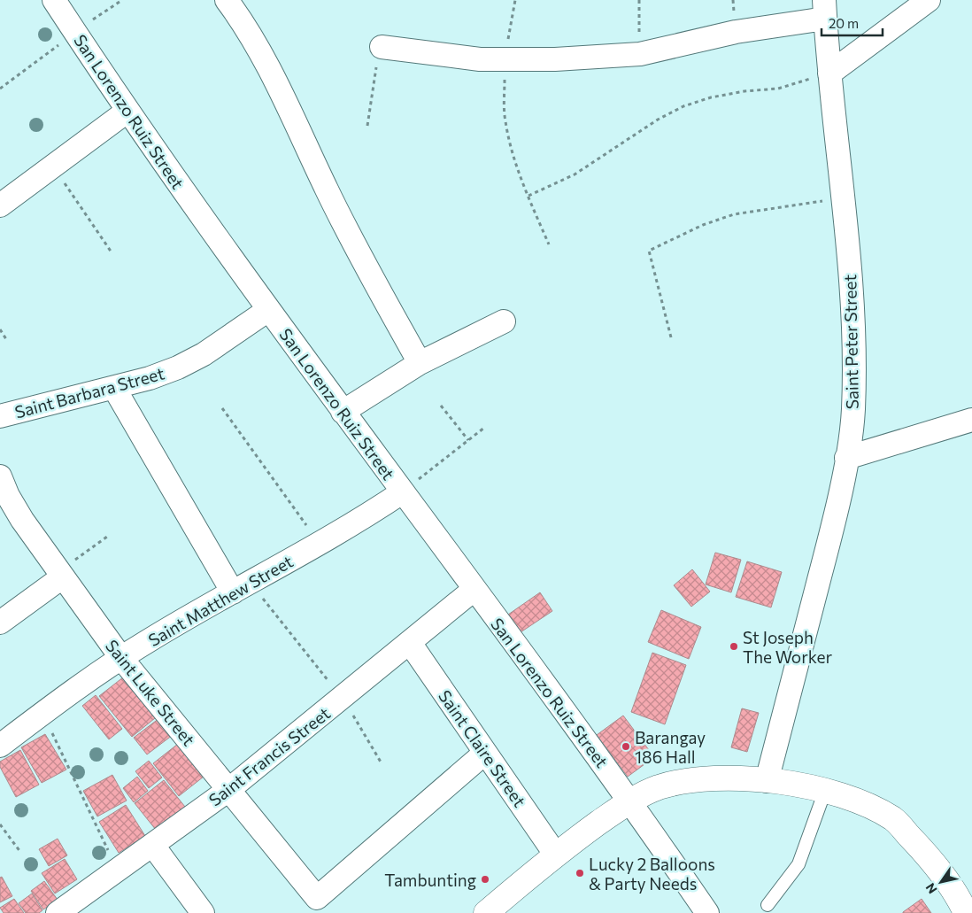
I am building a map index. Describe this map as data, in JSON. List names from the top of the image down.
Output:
{
  "streets": {
    "street": [
      "San Lorenzo Ruiz Street",
      "Saint Peter Street",
      "Saint Barbara Street",
      "Saint Matthew Street",
      "Saint Luke Street",
      "Saint Claire Street",
      "Saint Francis Street"
    ]
  },
  "crossings": [
    ["San Lorenzo Ruiz Street", "Saint Barbara Street"],
    ["San Lorenzo Ruiz Street", "Saint Matthew Street"],
    ["San Lorenzo Ruiz Street", "Saint Francis Street"],
    ["Saint Matthew Street", "Saint Luke Street"],
    ["Saint Luke Street", "Saint Claire Street"],
    ["Saint Luke Street", "Saint Francis Street"],
    ["Saint Claire Street", "Saint Francis Street"]
  ],
  "places": [
    "St Joseph The Worker",
    "Barangay 186 Hall",
    "Lucky 2 Balloons & Party Needs",
    "Tambunting"
  ],
  "scale_bar": "20 m",
  "north": "bottom left"
}
